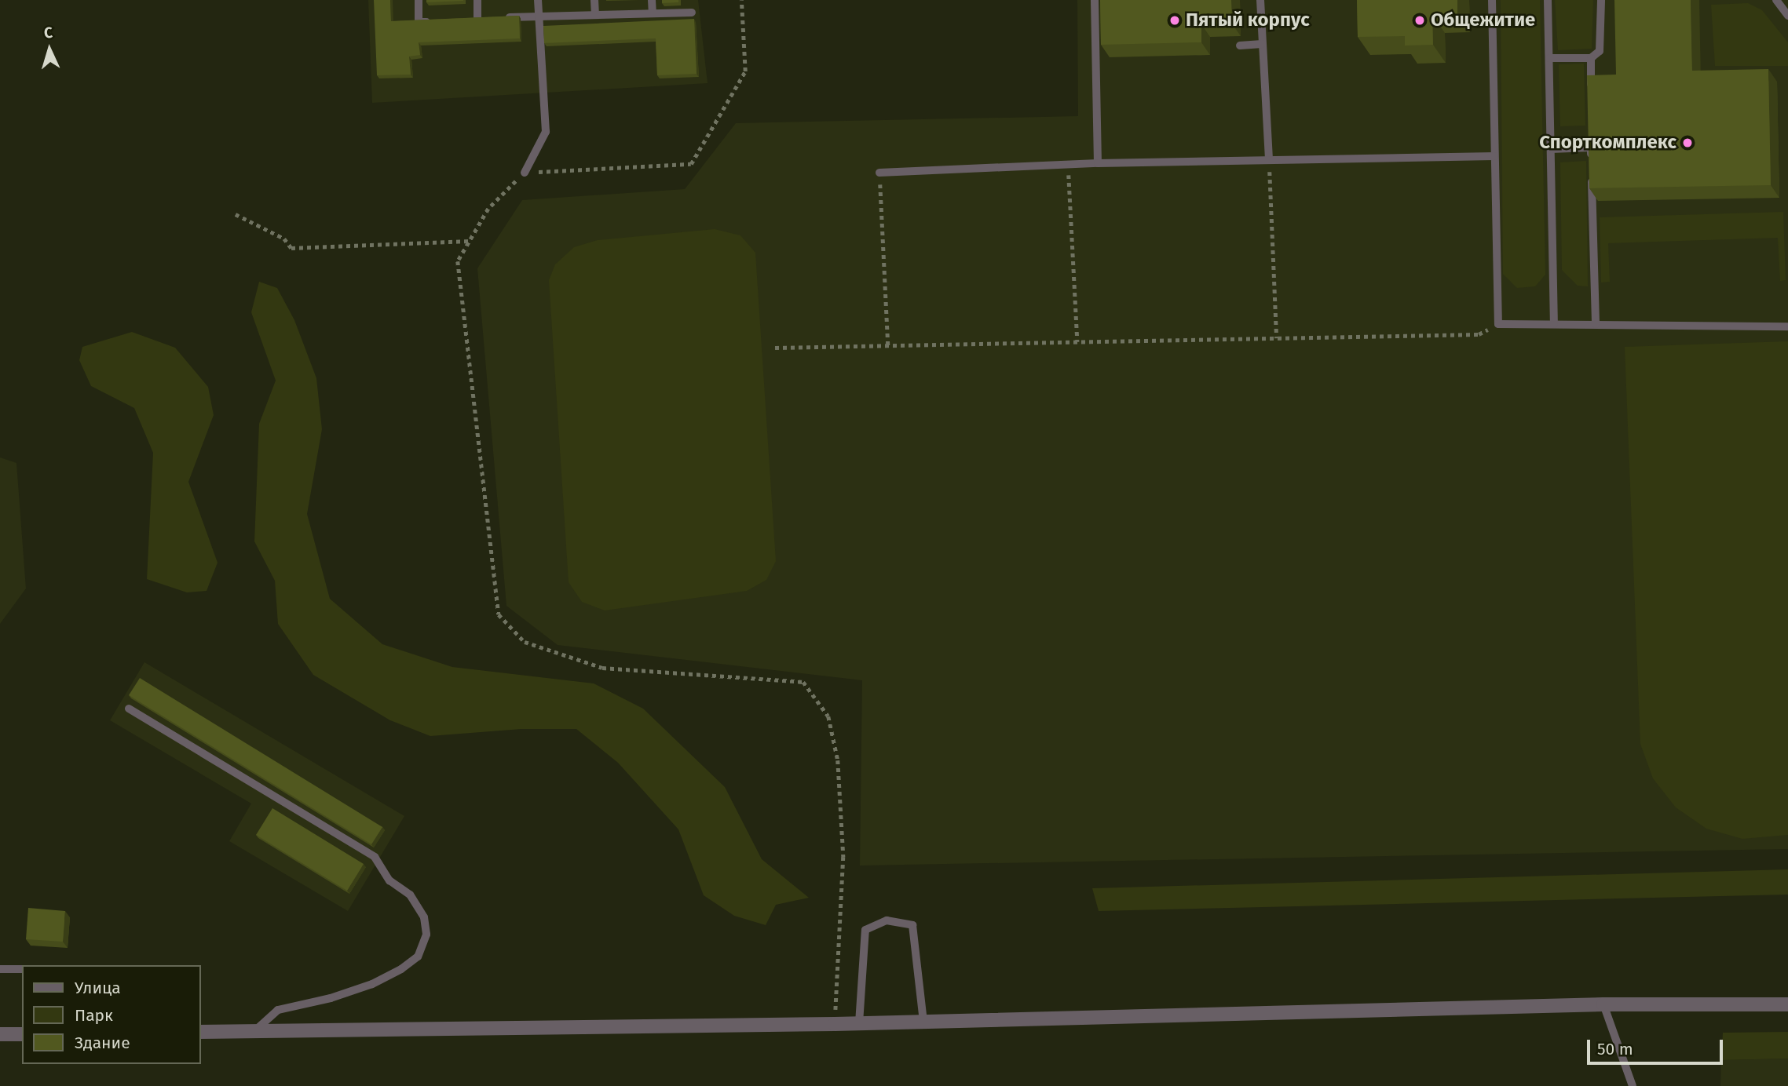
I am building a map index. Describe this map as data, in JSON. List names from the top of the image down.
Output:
{
  "places": ["Пятый корпус", "Общежитие", "Спорткомплекс"],
  "legend": ["Улица", "Парк", "Здание"],
  "scale_bar": "50 m",
  "north": "top"
}
